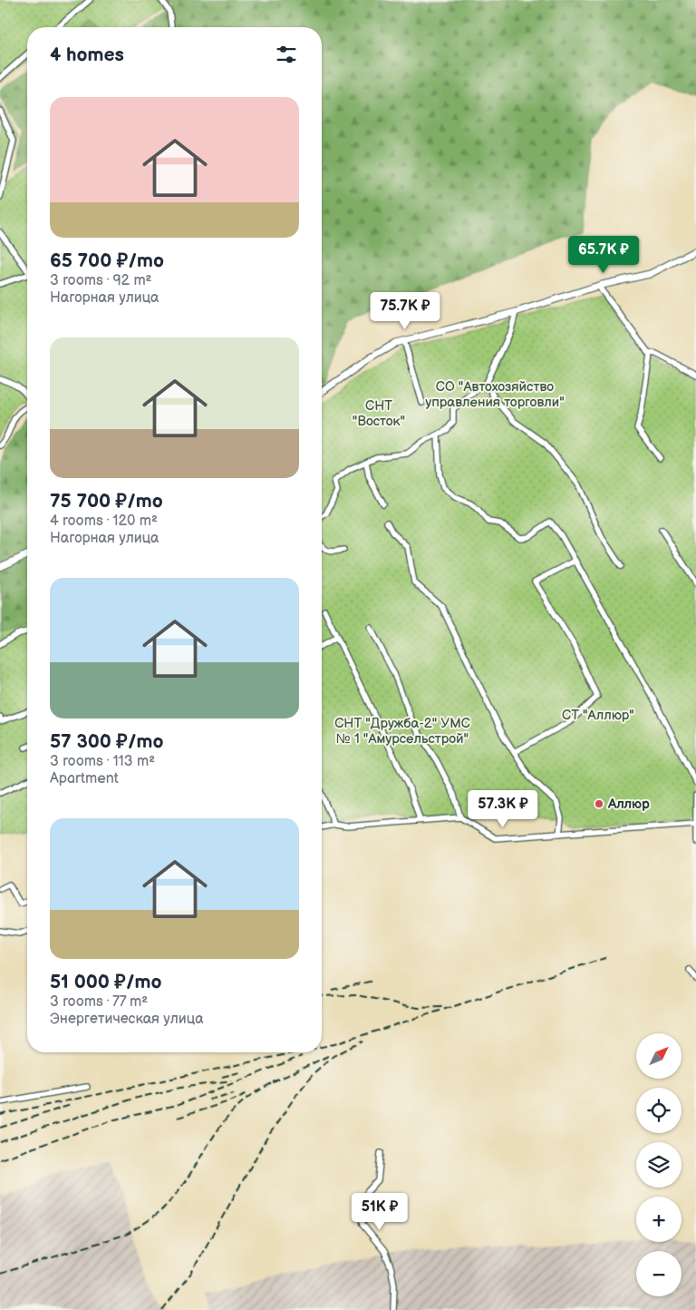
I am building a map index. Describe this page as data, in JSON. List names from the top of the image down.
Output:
{
  "parks": [
    "СО \"Автохозяйство управления торговли\"",
    "СНТ \"Восток\"",
    "СТ \"Аллюр\"",
    "СНТ \"Дружба-2\" УМС № 1 \"Амурсельстрой\""
  ],
  "places": ["Аллюр"],
  "north": "top right",
  "page": {
    "heading": "4 homes",
    "list": [
      {
        "name": "65 700 ₽/mo",
        "note": "3 rooms · 92 m² · Нагорная улица"
      },
      {
        "name": "75 700 ₽/mo",
        "note": "4 rooms · 120 m² · Нагорная улица"
      },
      {
        "name": "57 300 ₽/mo",
        "note": "3 rooms · 113 m² · Apartment"
      },
      {
        "name": "51 000 ₽/mo",
        "note": "3 rooms · 77 m² · Энергетическая улица"
      }
    ],
    "price": [
      "65.7K ₽",
      "75.7K ₽",
      "57.3K ₽",
      "51K ₽"
    ],
    "map_buttons": ["+", "−"]
  }
}
